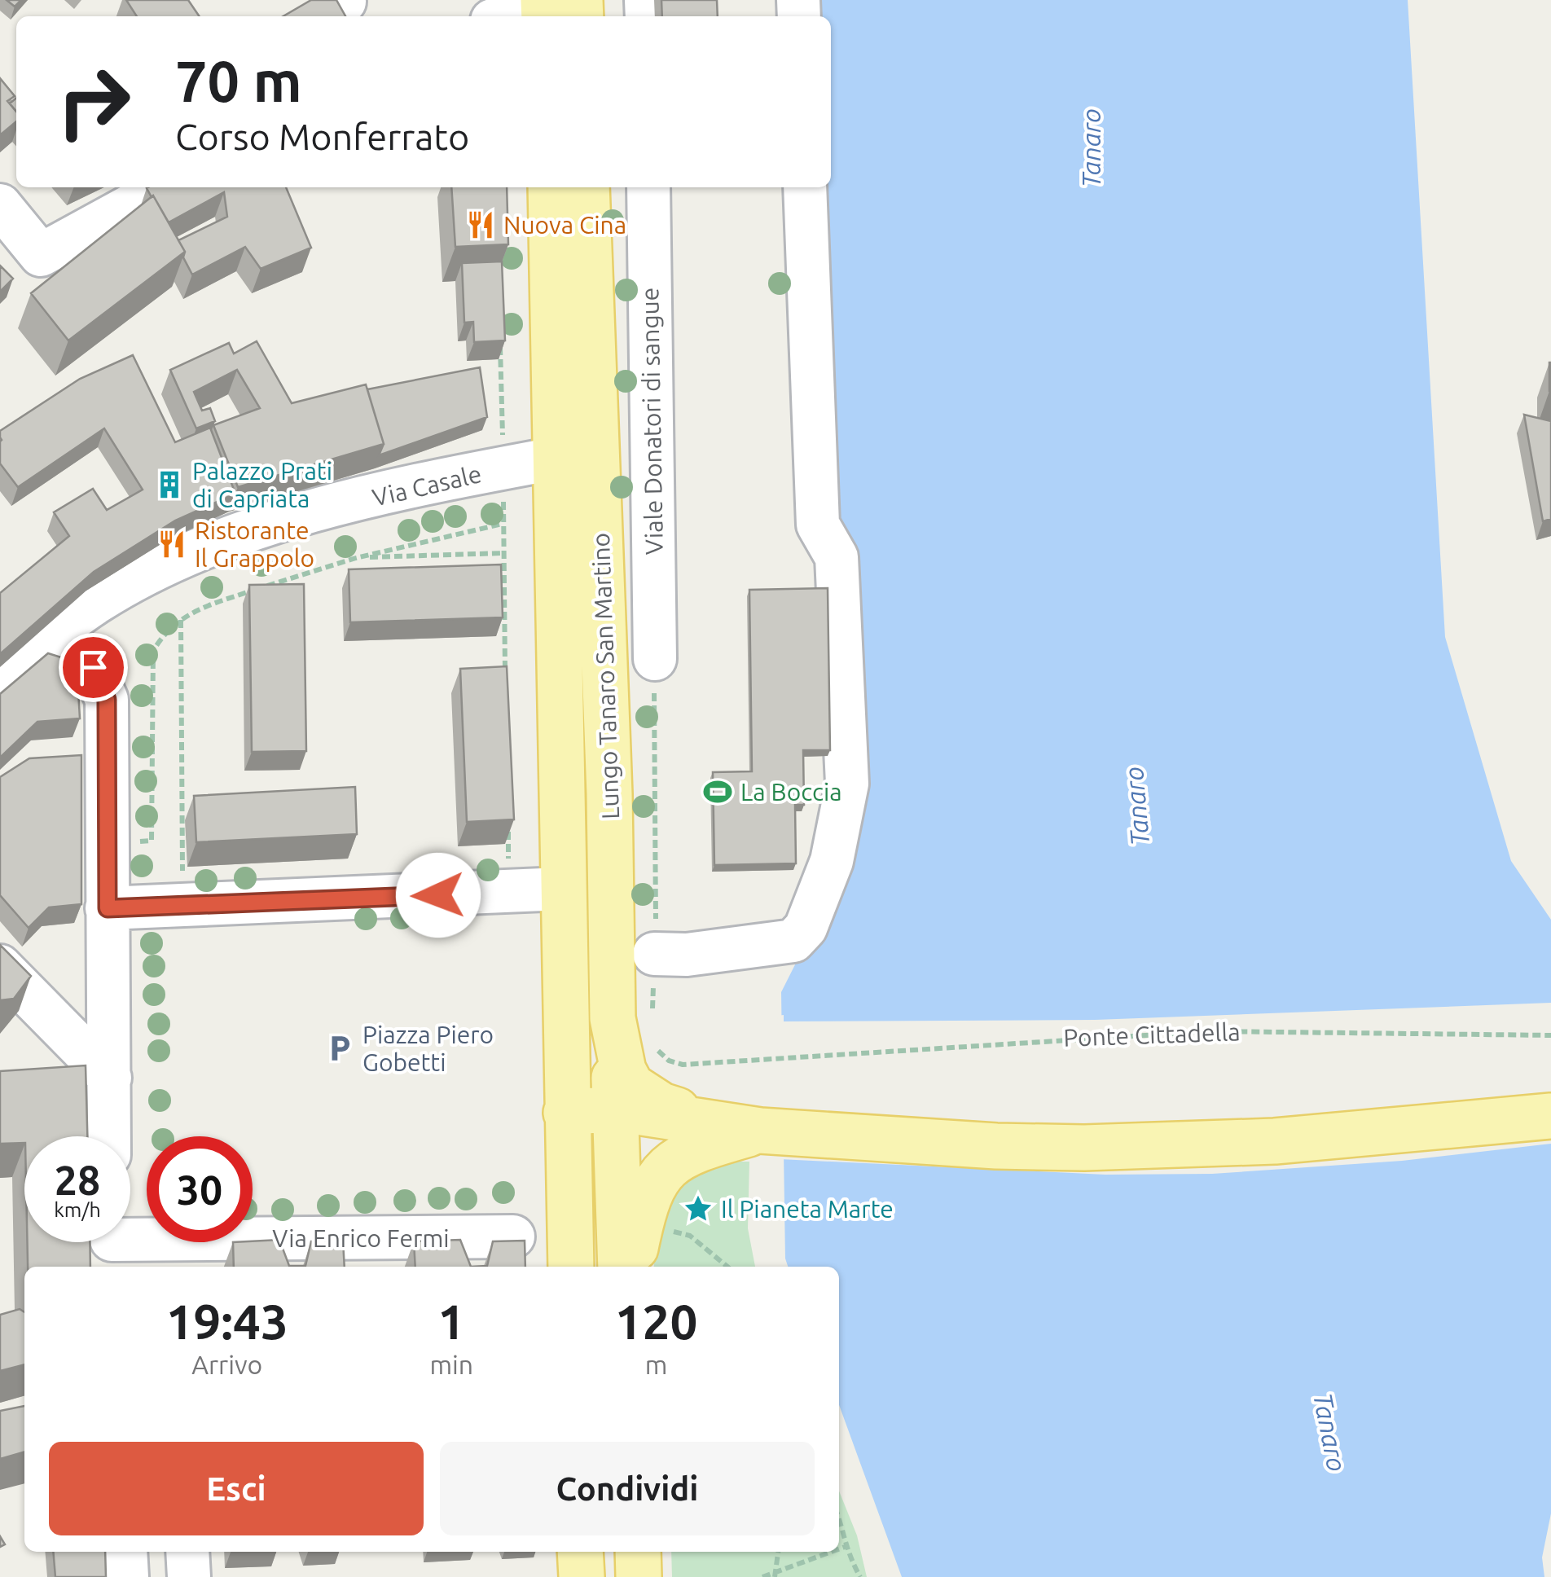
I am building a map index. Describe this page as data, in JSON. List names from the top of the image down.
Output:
{
  "streets": {
    "main road": ["Lungo Tanaro San Martino"],
    "street": ["Viale Donatori di sangue", "Via Casale", "Via Enrico Fermi"],
    "path": ["Ponte Cittadella"]
  },
  "crossings": [
    ["Via Casale", "Lungo Tanaro San Martino"]
  ],
  "water": ["Tanaro"],
  "places": {
    "restaurant": ["Nuova Cina", "Ristorante Il Grappolo"],
    "building": ["Palazzo Prati di Capriata"],
    "sports": ["La Boccia"],
    "parking": ["Piazza Piero Gobetti"],
    "place": ["Il Pianeta Marte"]
  },
  "page": {
    "turn": ["70 m", "Corso Monferrato"],
    "speed": "28 km/h",
    "limit": "30",
    "eta": [
      "19:43",
      "Arrivo",
      "1",
      "min",
      "120",
      "m"
    ],
    "buttons": ["Esci", "Condividi"]
  }
}
